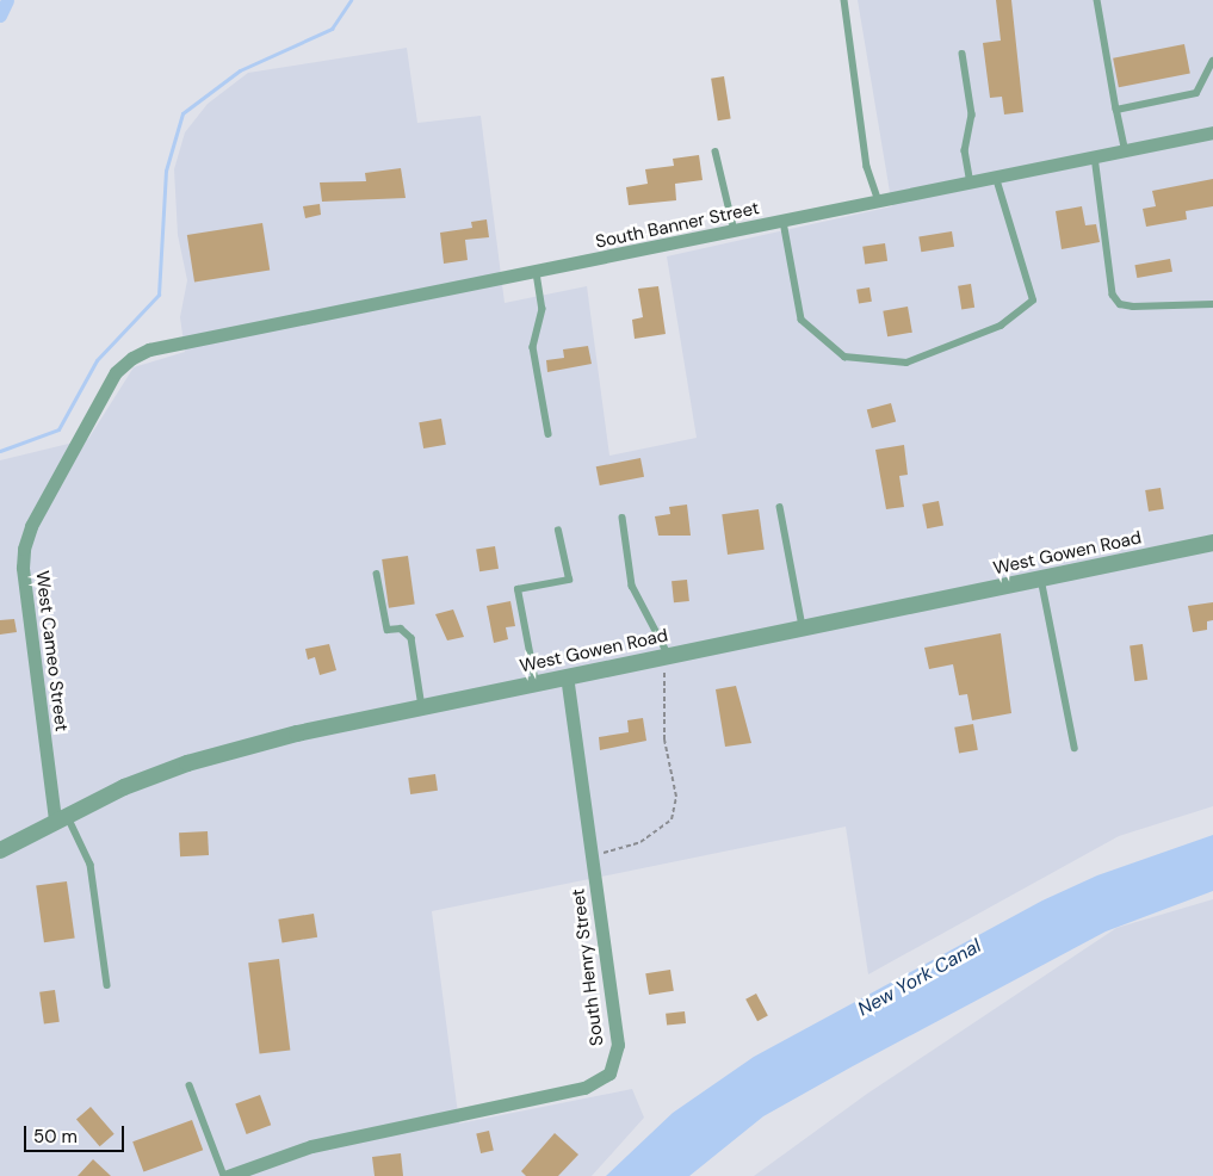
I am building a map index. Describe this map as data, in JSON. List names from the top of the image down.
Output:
{
  "streets": {
    "street": [
      "South Banner Street",
      "West Gowen Road",
      "West Cameo Street",
      "South Henry Street"
    ]
  },
  "crossings": [
    ["South Banner Street", "West Cameo Street"],
    ["West Gowen Road", "West Cameo Street"],
    ["West Gowen Road", "South Henry Street"]
  ],
  "water": ["New York Canal"],
  "scale_bar": "50 m"
}
